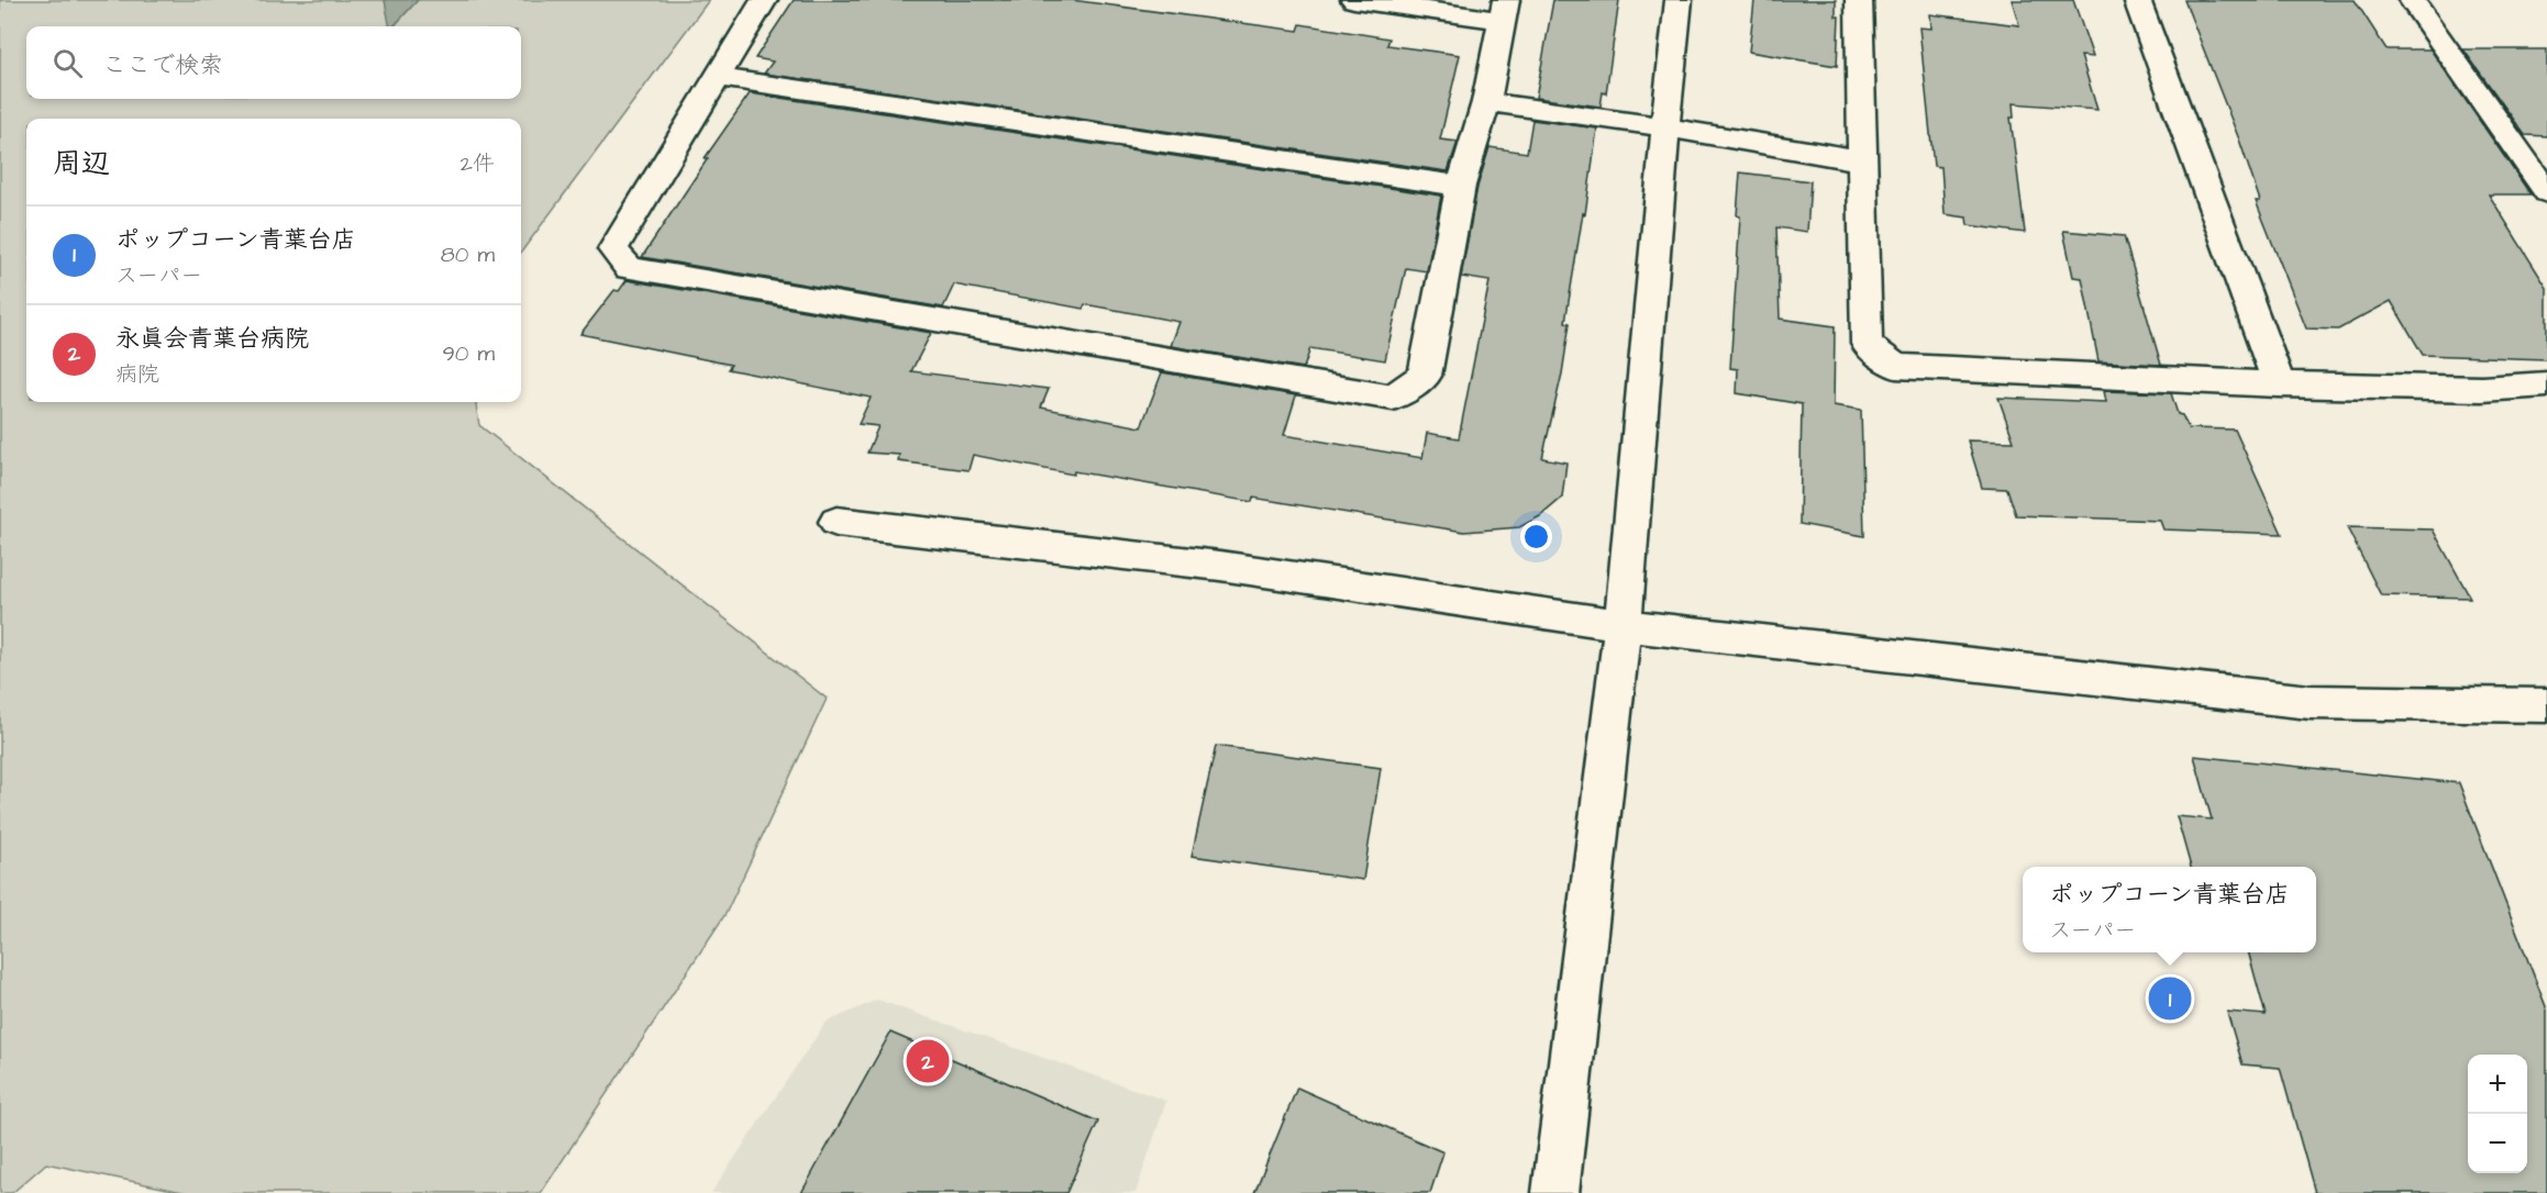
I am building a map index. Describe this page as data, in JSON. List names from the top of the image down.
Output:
{
  "page": {
    "search": "ここで検索",
    "heading": ["周辺", "2件"],
    "list": [
      {
        "mark": "1",
        "name": "ポップコーン青葉台店",
        "note": "スーパー",
        "value": "80 m"
      },
      {
        "mark": "2",
        "name": "永眞会青葉台病院",
        "note": "病院",
        "value": "90 m"
      }
    ],
    "popup": ["ポップコーン青葉台店", "スーパー"],
    "pins": ["1", "2"],
    "map_buttons": ["+", "−"]
  }
}
